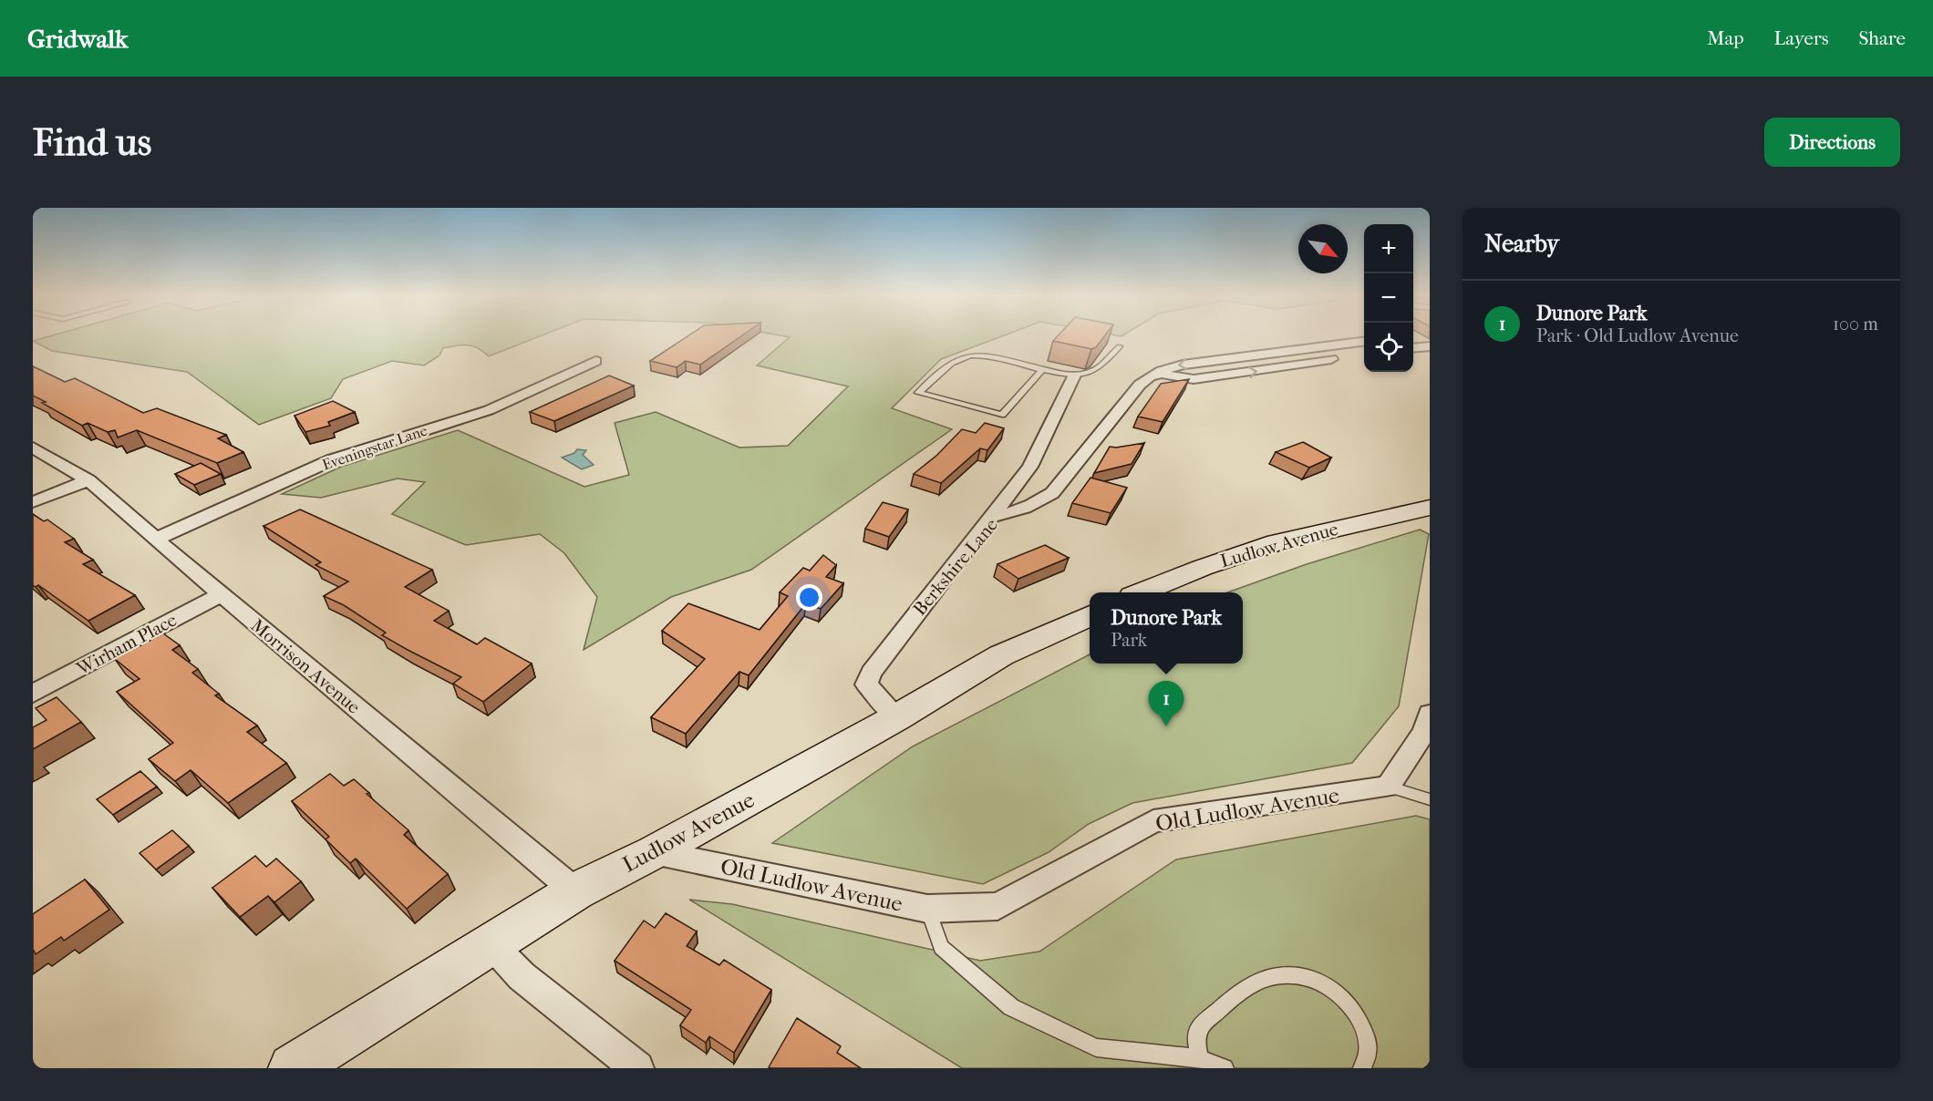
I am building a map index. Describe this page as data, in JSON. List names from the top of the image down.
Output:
{
  "streets": {
    "main road": ["Ludlow Avenue"],
    "street": [
      "Eveningstar Lane",
      "Berkshire Lane",
      "Wirham Place",
      "Morrison Avenue",
      "Old Ludlow Avenue"
    ]
  },
  "crossings": [
    ["Eveningstar Lane", "Morrison Avenue"],
    ["Ludlow Avenue", "Berkshire Lane"],
    ["Ludlow Avenue", "Morrison Avenue"],
    ["Ludlow Avenue", "Old Ludlow Avenue"],
    ["Wirham Place", "Morrison Avenue"]
  ],
  "north": "bottom right",
  "page": {
    "header": "Gridwalk",
    "nav": ["Map", "Layers", "Share"],
    "buttons": "Directions",
    "title": "Find us",
    "heading": "Nearby",
    "map_buttons": ["+", "−"],
    "list": [
      {
        "mark": "1",
        "name": "Dunore Park",
        "note": "Park · Old Ludlow Avenue",
        "value": "100 m"
      }
    ],
    "popup": ["Dunore Park", "Park"],
    "pins": "1"
  }
}
